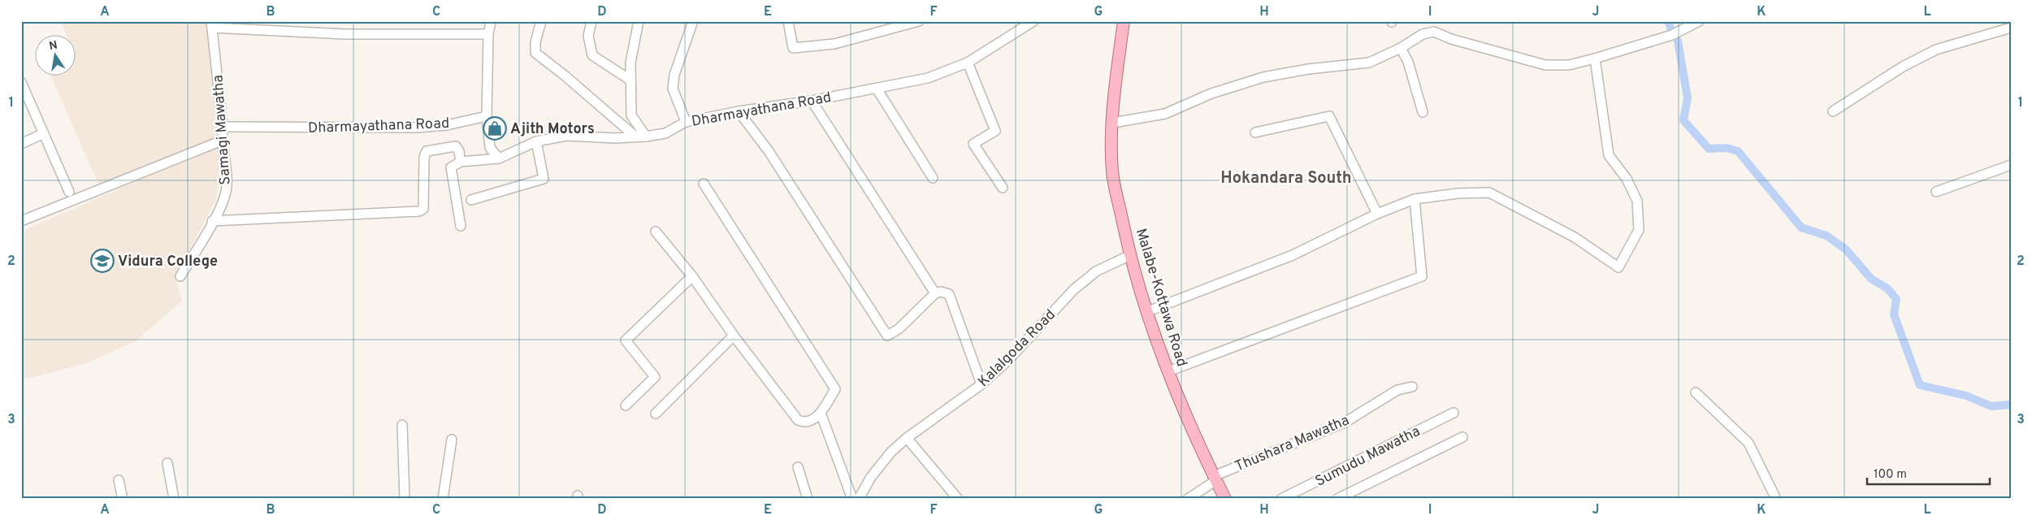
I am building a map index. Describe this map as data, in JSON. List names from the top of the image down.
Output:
{
  "streets": {
    "main road": ["Malabe-Kottawa Road"],
    "street": [
      "Dharmayathana Road",
      "Samagi Mawatha",
      "Kalalgoda Road",
      "Thushara Mawatha",
      "Sumudu Mawatha"
    ]
  },
  "crossings": [
    ["Dharmayathana Road", "Samagi Mawatha"],
    ["Malabe-Kottawa Road", "Kalalgoda Road"],
    ["Malabe-Kottawa Road", "Thushara Mawatha"]
  ],
  "districts": ["Hokandara South"],
  "places": {
    "shop": ["Ajith Motors"],
    "school or university": ["Vidura College"]
  },
  "scale_bar": "100 m",
  "north": "top",
  "grid": {
    "columns": [
      "A",
      "B",
      "C",
      "D",
      "E",
      "F",
      "G",
      "H",
      "I",
      "J",
      "K",
      "L"
    ],
    "rows": ["1", "2", "3"]
  }
}
